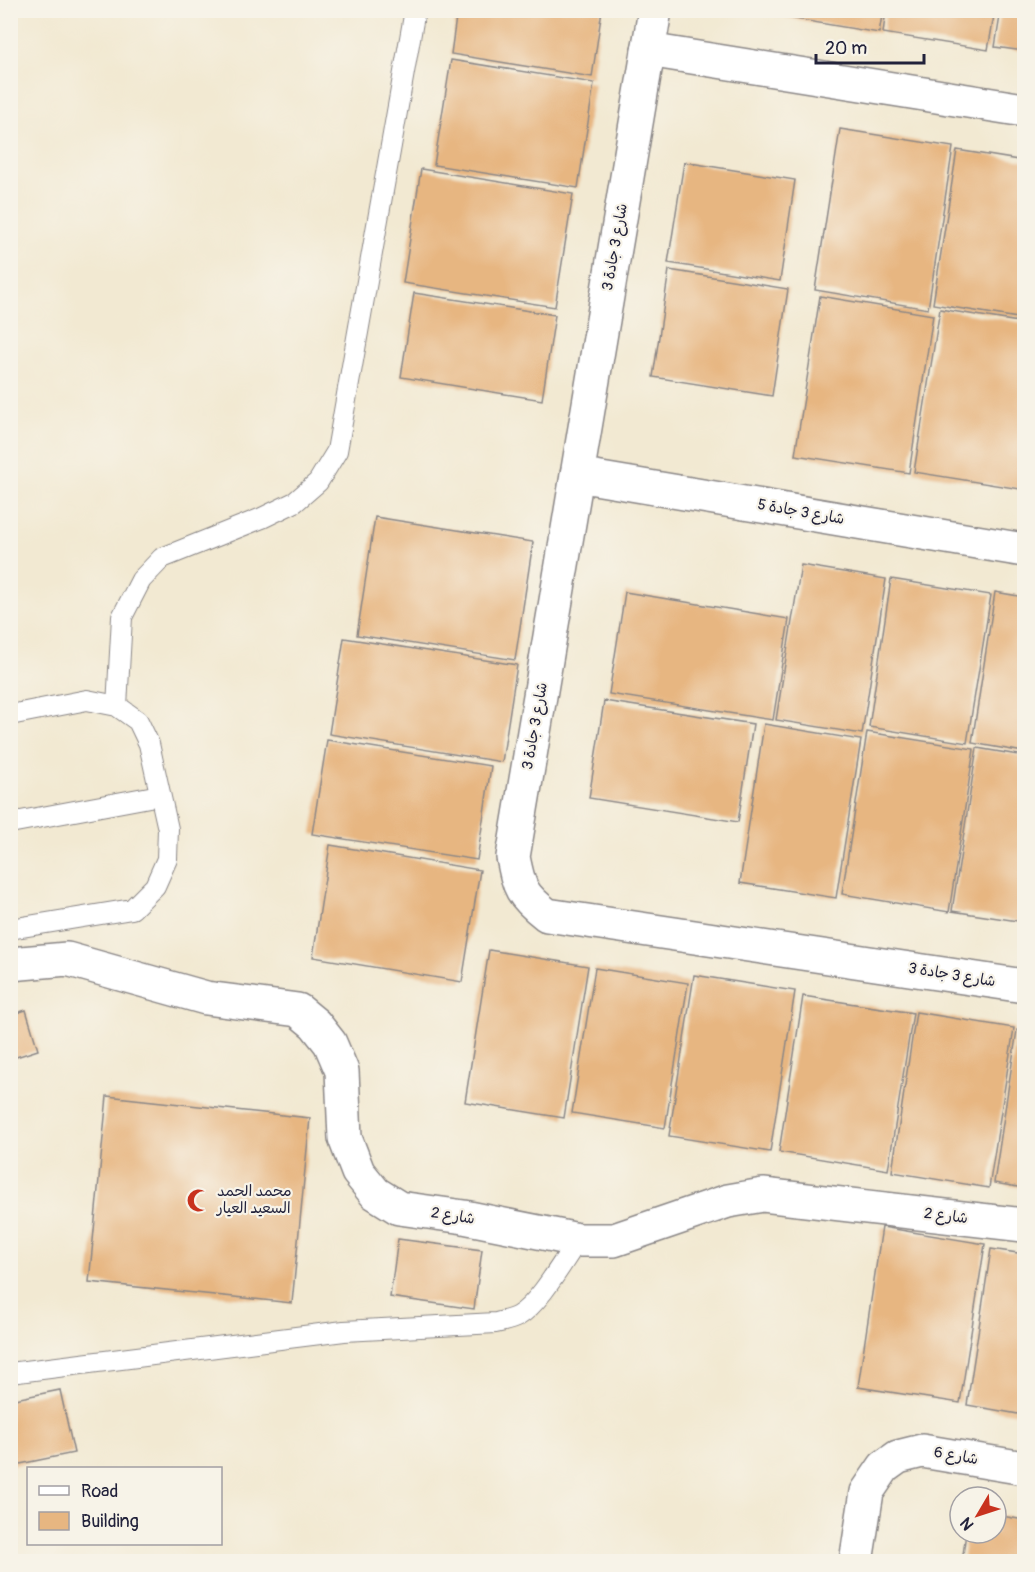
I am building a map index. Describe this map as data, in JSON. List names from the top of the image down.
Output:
{
  "streets": {
    "street": [
      "شارع 3 جادة 3",
      "شارع 3 جادة 5",
      "شارع 2",
      "شارع 6"
    ]
  },
  "crossings": [
    ["شارع 3 جادة 3", "شارع 3 جادة 5"]
  ],
  "places": {
    "mosque": ["محمد الحمد السعيد العيار"]
  },
  "legend": ["Road", "Building"],
  "scale_bar": "20 m",
  "north": "bottom left"
}
